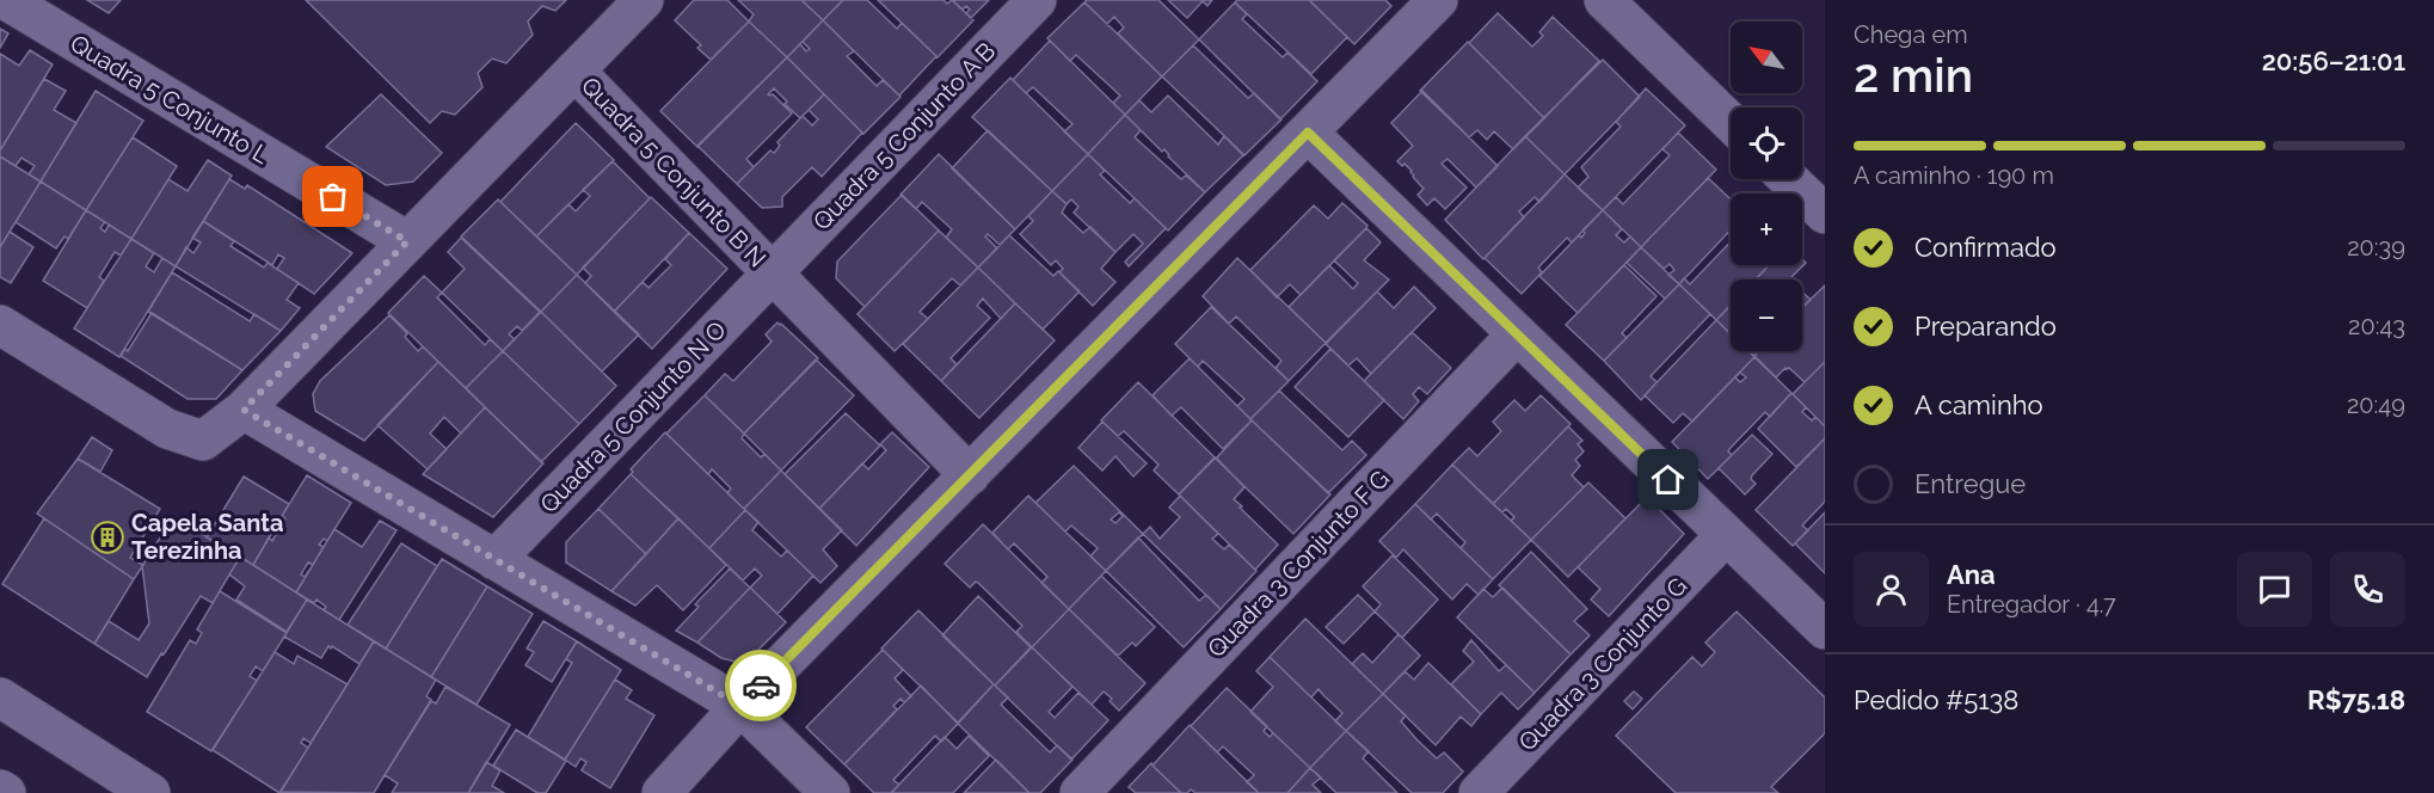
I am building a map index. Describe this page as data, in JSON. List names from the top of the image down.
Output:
{
  "streets": {
    "street": [
      "Quadra 5 Conjunto L",
      "Quadra 5 Conjunto A B",
      "Quadra 5 Conjunto B N",
      "Quadra 5 Conjunto N O",
      "Quadra 3 Conjunto F G",
      "Quadra 3 Conjunto G"
    ]
  },
  "crossings": [
    ["Quadra 5 Conjunto A B", "Quadra 5 Conjunto B N"],
    ["Quadra 5 Conjunto A B", "Quadra 5 Conjunto N O"],
    ["Quadra 5 Conjunto B N", "Quadra 5 Conjunto N O"]
  ],
  "places": {
    "building": ["Capela Santa Terezinha"]
  },
  "north": "top left",
  "page": {
    "heading": ["2 min", "Chega em", "20:56–21:01"],
    "panel": [
      "Ana",
      "Entregador · 4.7",
      "Pedido #5138",
      "R$75.18"
    ],
    "map_buttons": ["+", "−"],
    "bar": "A caminho · 190 m",
    "list": [
      ["Confirmado", "20:39"],
      ["Preparando", "20:43"],
      ["A caminho", "20:49"],
      "Entregue"
    ]
  }
}
